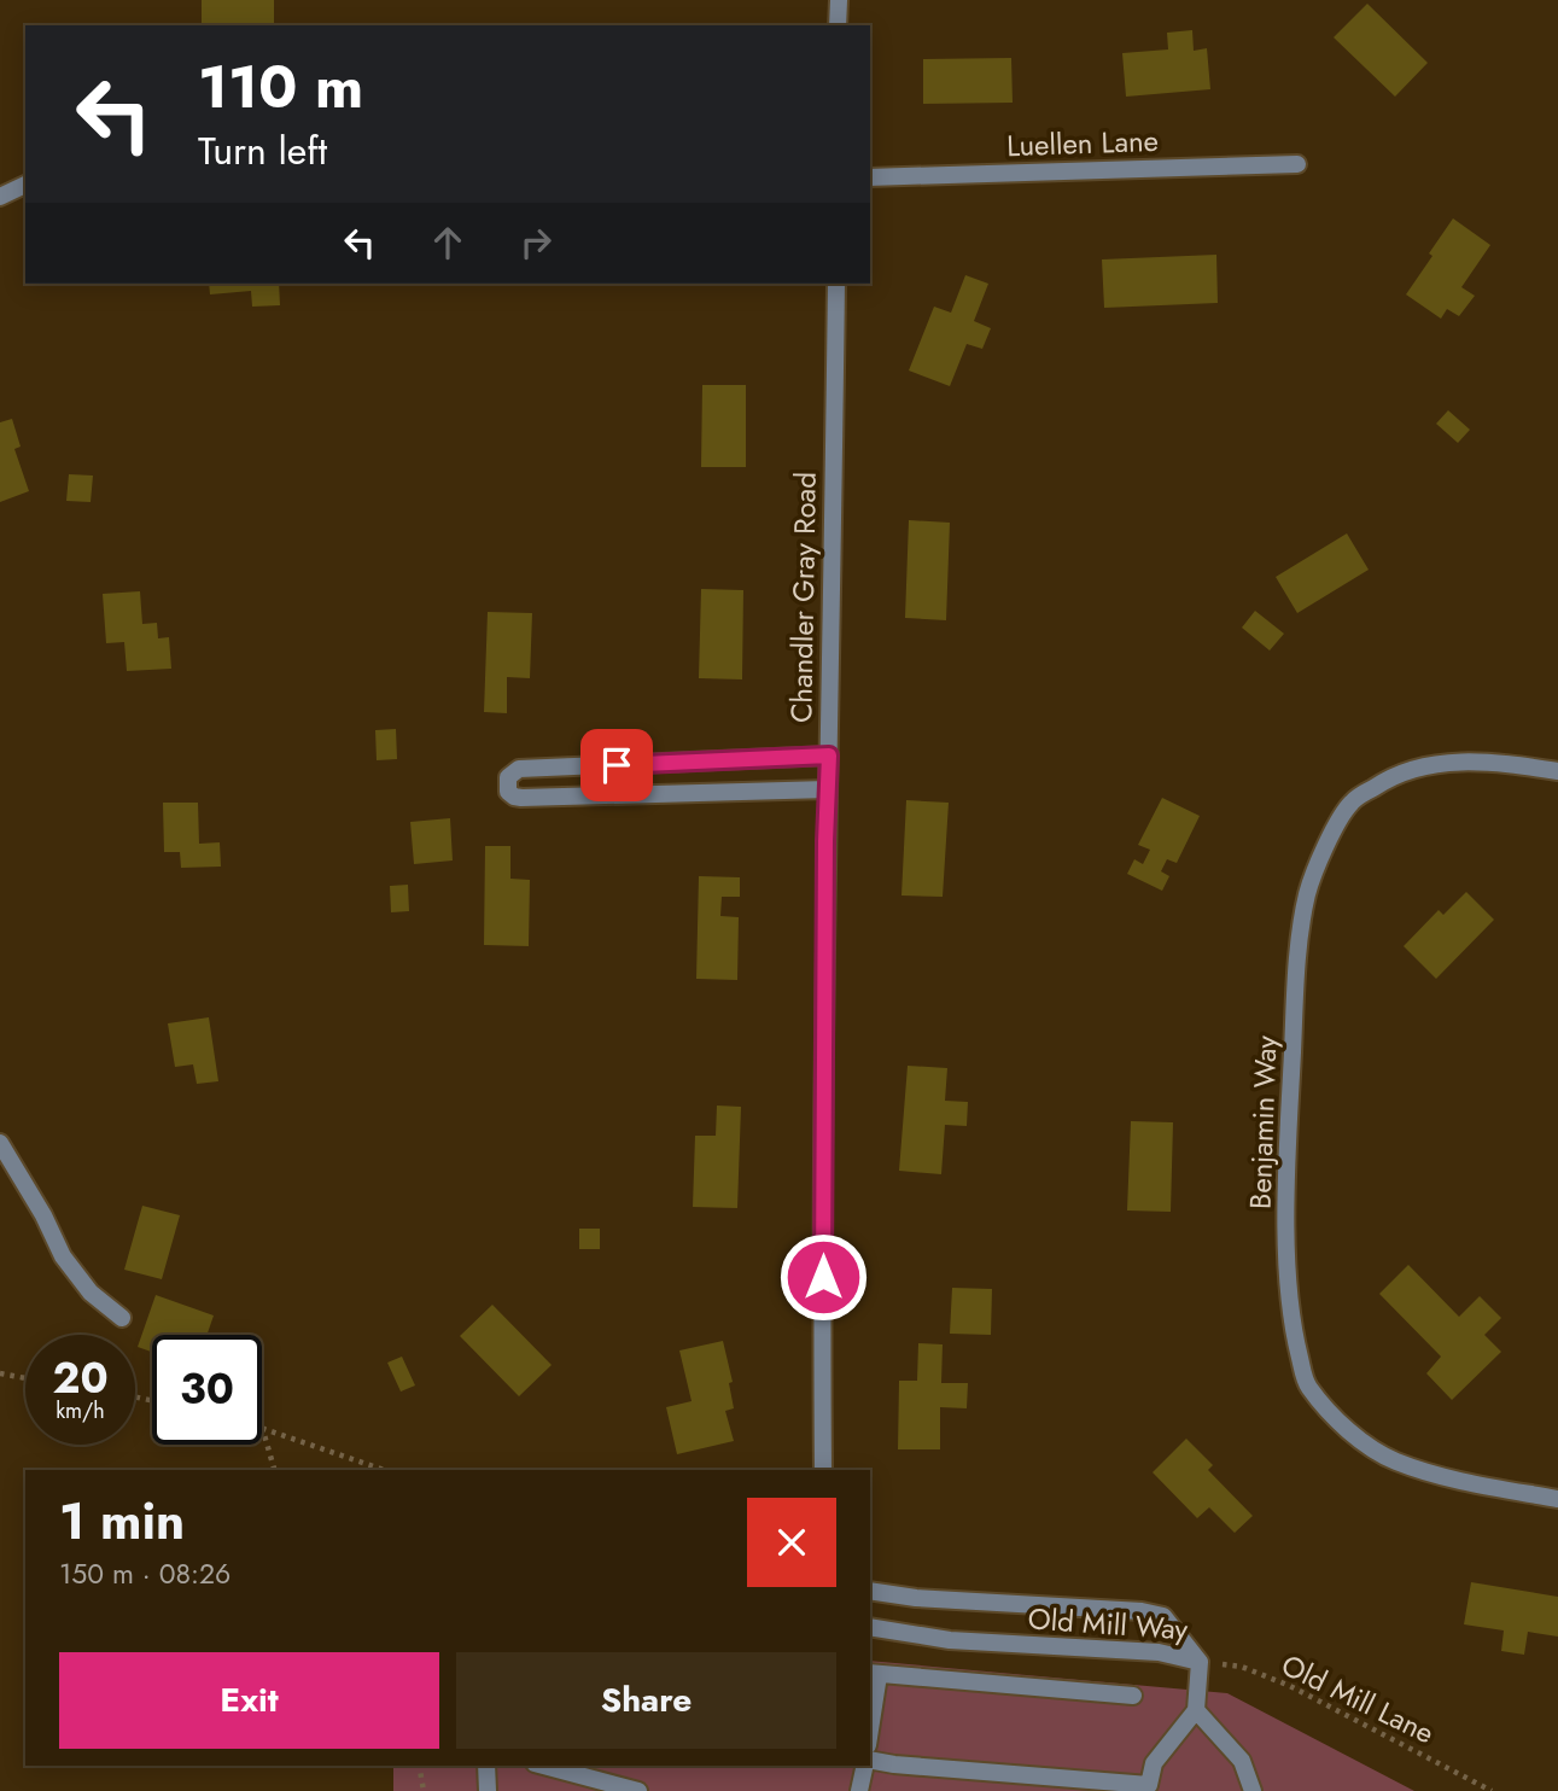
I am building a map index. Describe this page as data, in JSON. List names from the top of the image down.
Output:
{
  "streets": {
    "street": [
      "Luellen Lane",
      "Chandler Gray Road",
      "Benjamin Way",
      "Old Mill Way"
    ],
    "path": ["Old Mill Lane"]
  },
  "crossings": [
    ["Old Mill Way", "Old Mill Lane"]
  ],
  "page": {
    "turn": ["110 m", "Turn left"],
    "speed": "20 km/h",
    "limit": "30",
    "heading": ["1 min", "150 m · 08:26"],
    "buttons": ["Exit", "Share"]
  }
}
